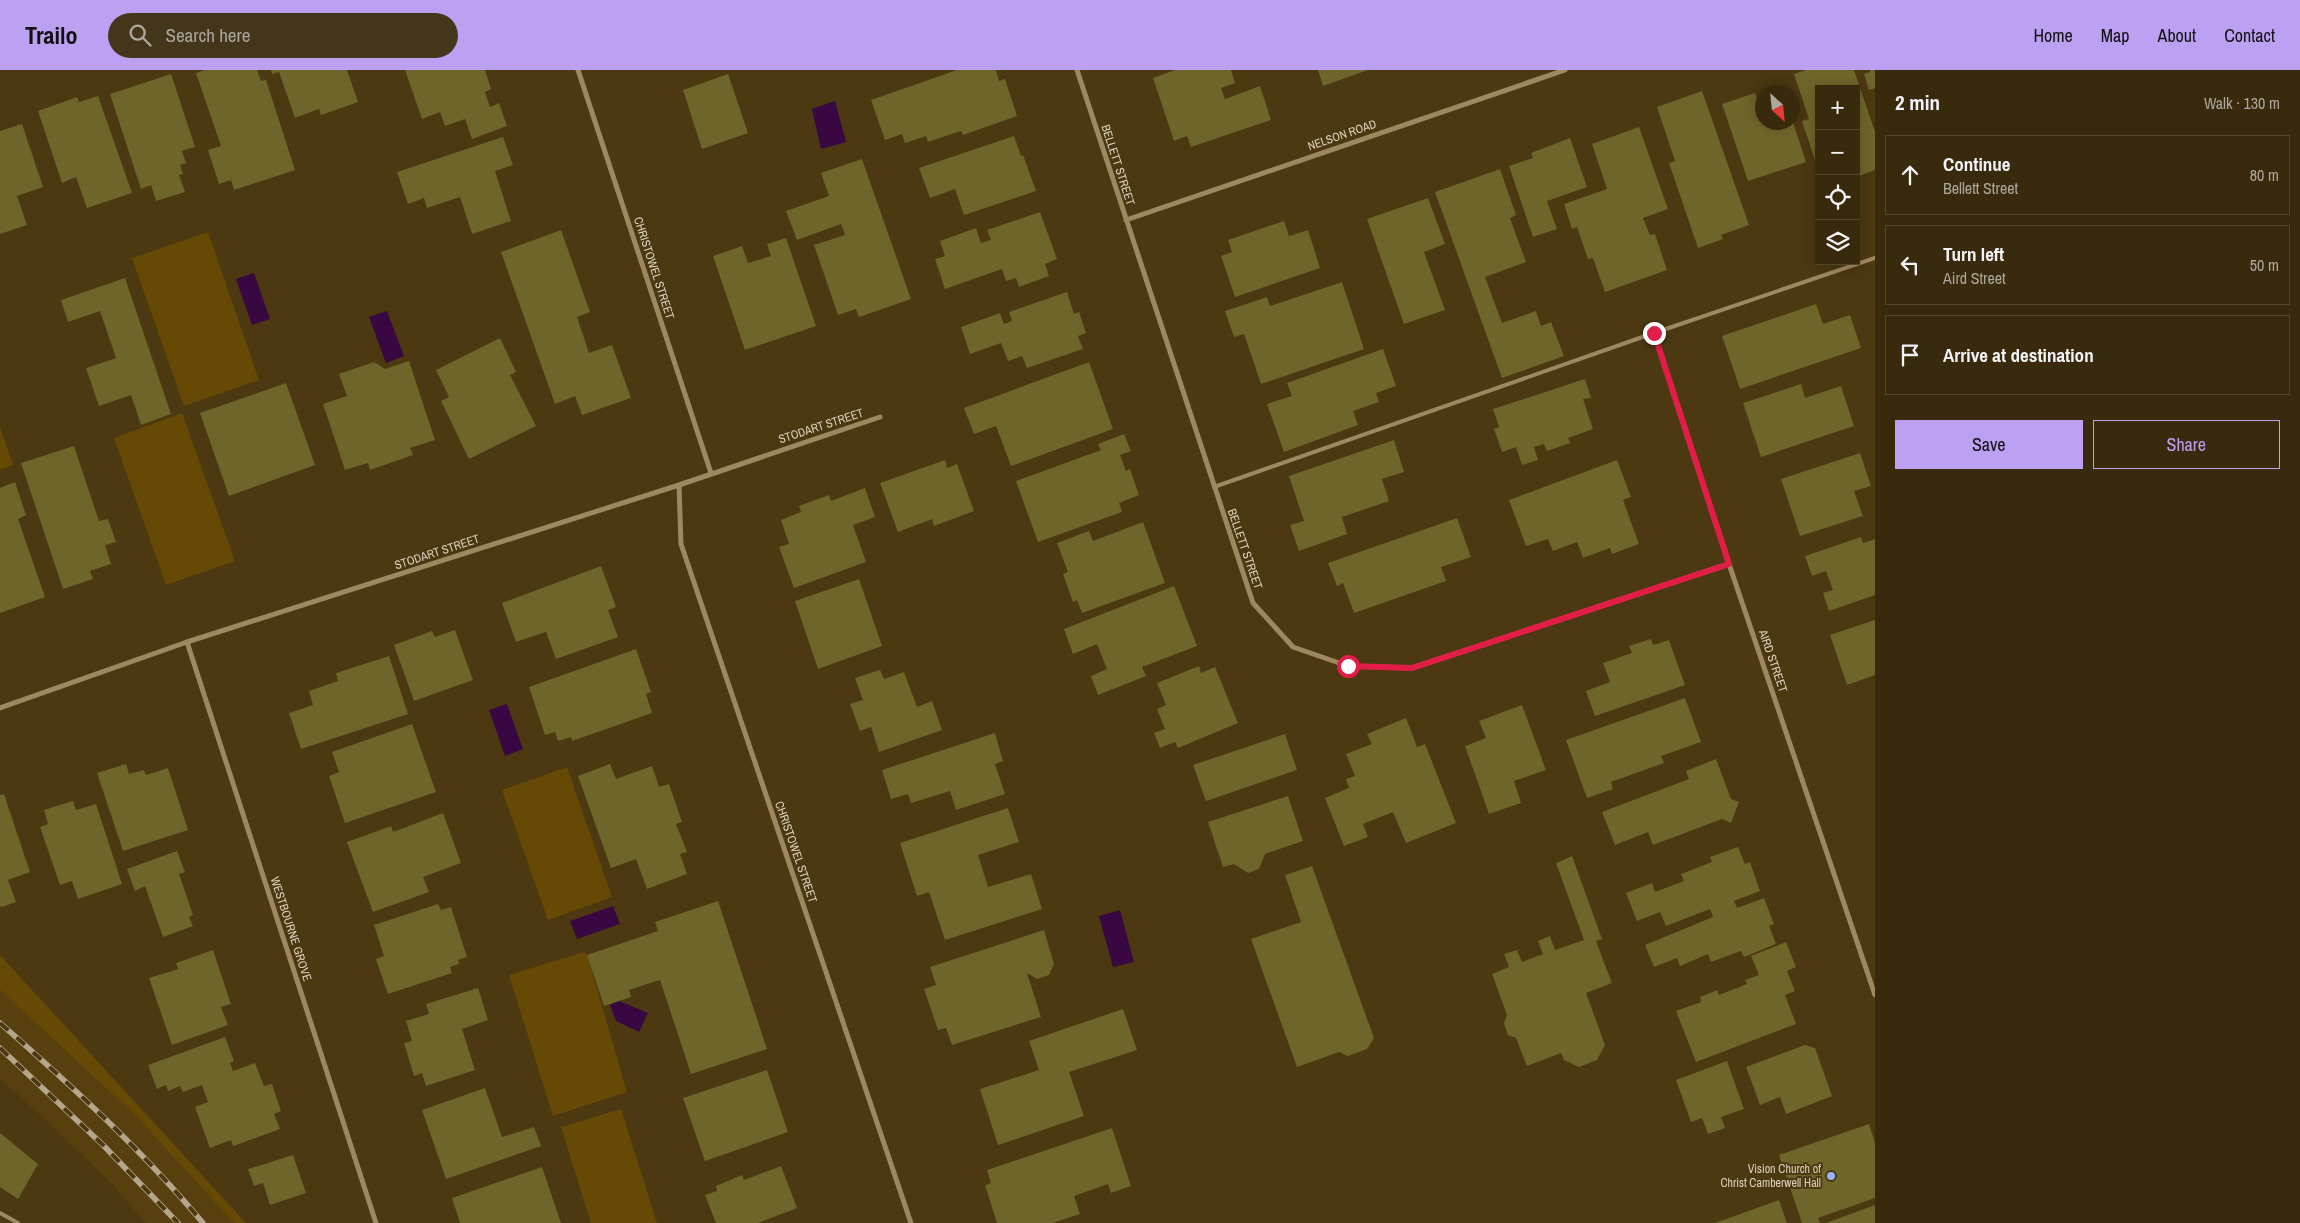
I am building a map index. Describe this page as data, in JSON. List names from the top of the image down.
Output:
{
  "streets": {
    "street": [
      "NELSON ROAD",
      "BELLETT STREET",
      "CHRISTOWEL STREET",
      "STODART STREET",
      "AIRD STREET",
      "WESTBOURNE GROVE"
    ]
  },
  "crossings": [
    ["NELSON ROAD", "BELLETT STREET"],
    ["BELLETT STREET", "AIRD STREET"],
    ["CHRISTOWEL STREET", "STODART STREET"],
    ["STODART STREET", "WESTBOURNE GROVE"]
  ],
  "places": ["Vision Church of Christ Camberwell Hall"],
  "north": "bottom right",
  "page": {
    "header": "Trailo",
    "search": "Search here",
    "nav": [
      "Home",
      "Map",
      "About",
      "Contact"
    ],
    "heading": ["2 min", "Walk · 130 m"],
    "map_buttons": ["+", "−"],
    "list": [
      ["Continue", "Bellett Street", "80 m"],
      ["Turn left", "Aird Street", "50 m"],
      "Arrive at destination"
    ],
    "buttons": ["Save", "Share"]
  }
}
